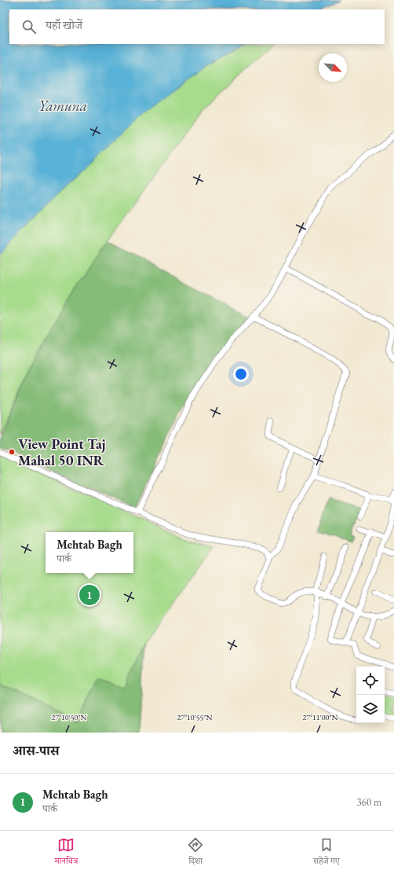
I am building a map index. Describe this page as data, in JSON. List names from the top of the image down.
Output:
{
  "water": ["Yamuna"],
  "places": ["View Point Taj Mahal 50 INR"],
  "north": "bottom right",
  "page": {
    "search": "यहाँ खोजें",
    "popup": ["Mehtab Bagh", "पार्क"],
    "pins": "1",
    "heading": "आस-पास",
    "list": [
      {
        "mark": "1",
        "name": "Mehtab Bagh",
        "note": "पार्क",
        "value": "360 m"
      }
    ],
    "nav": ["मानचित्र", "दिशा", "सहेजे गए"]
  },
  "coordinates": ["27°10'50\"N", "27°10'55\"N", "27°11'00\"N"]
}
